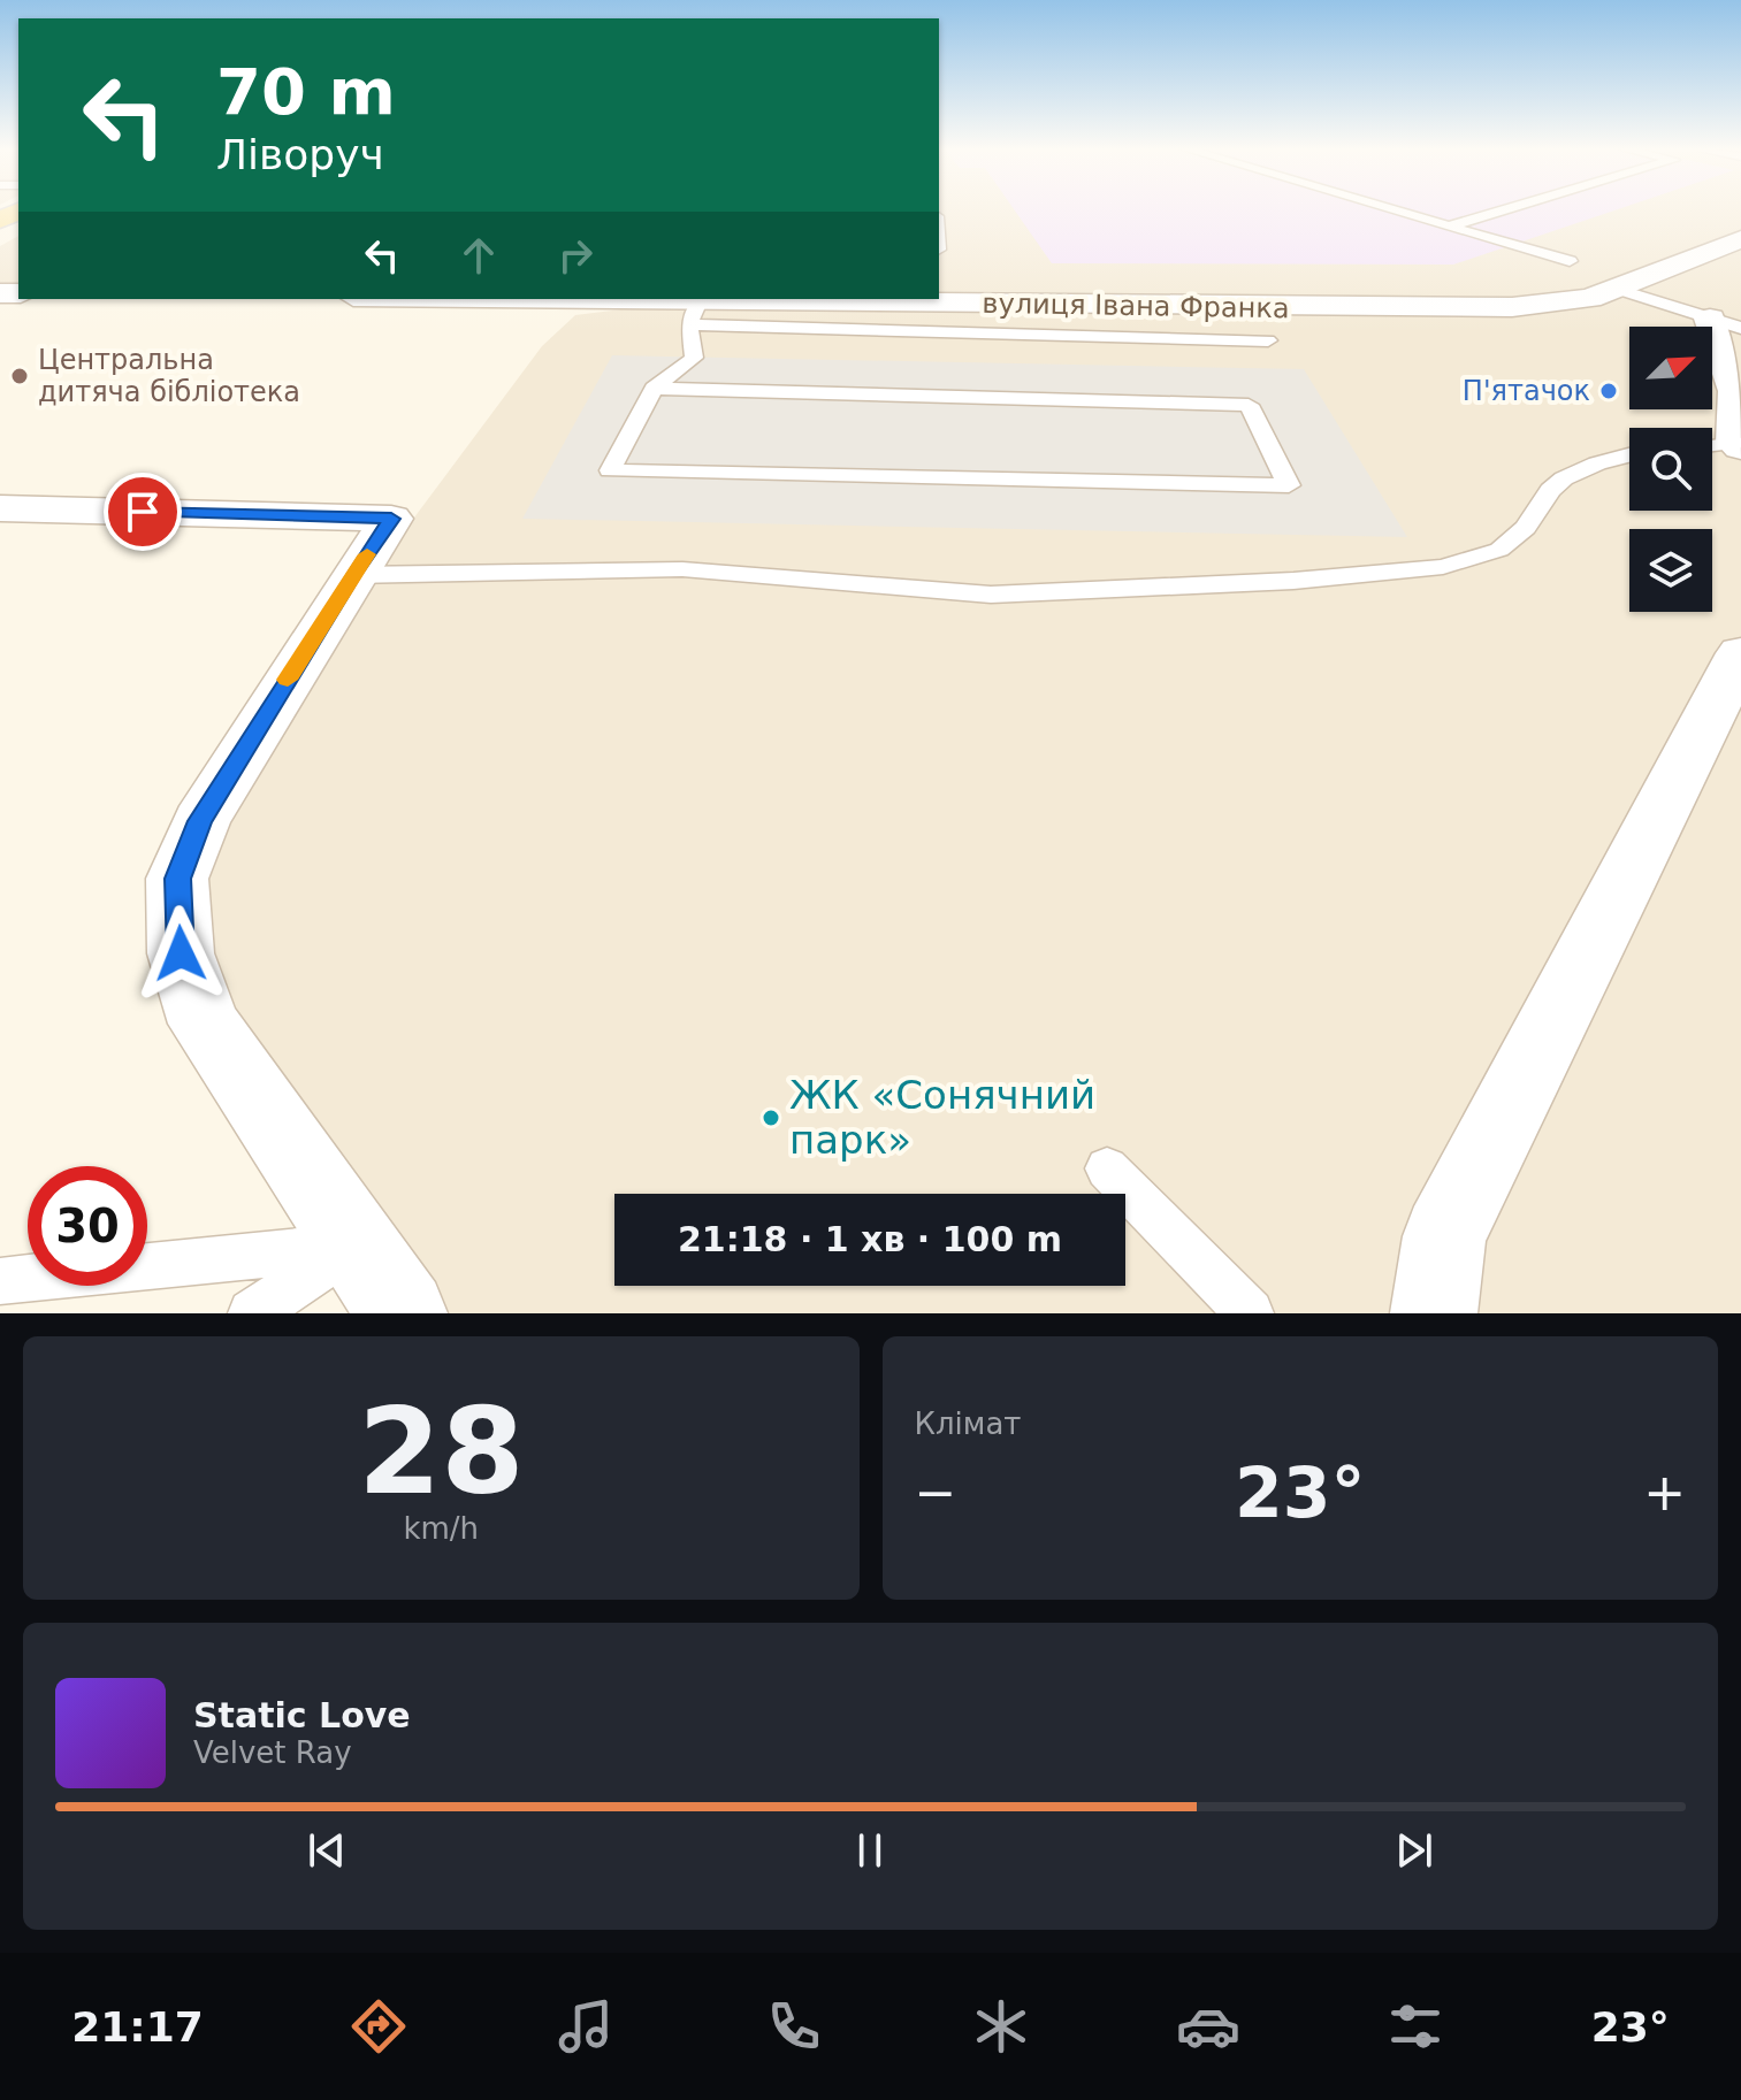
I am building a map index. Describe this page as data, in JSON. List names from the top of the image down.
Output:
{
  "streets": {
    "street": ["вулиця Івана Франка"]
  },
  "places": ["Центральна дитяча бібліотека", "П'ятачок", "ЖК «Сонячний парк»"],
  "north": "top right",
  "page": {
    "turn": ["70 m", "Ліворуч"],
    "limit": "30",
    "trip": "21:18 · 1 хв · 100 m",
    "tile": [
      ["28", "km/h"],
      "Клімат"
    ],
    "heat": ["−", "23°", "+"],
    "song": ["Static Love", "Velvet Ray"],
    "tabs": ["21:17", "23°"]
  }
}
